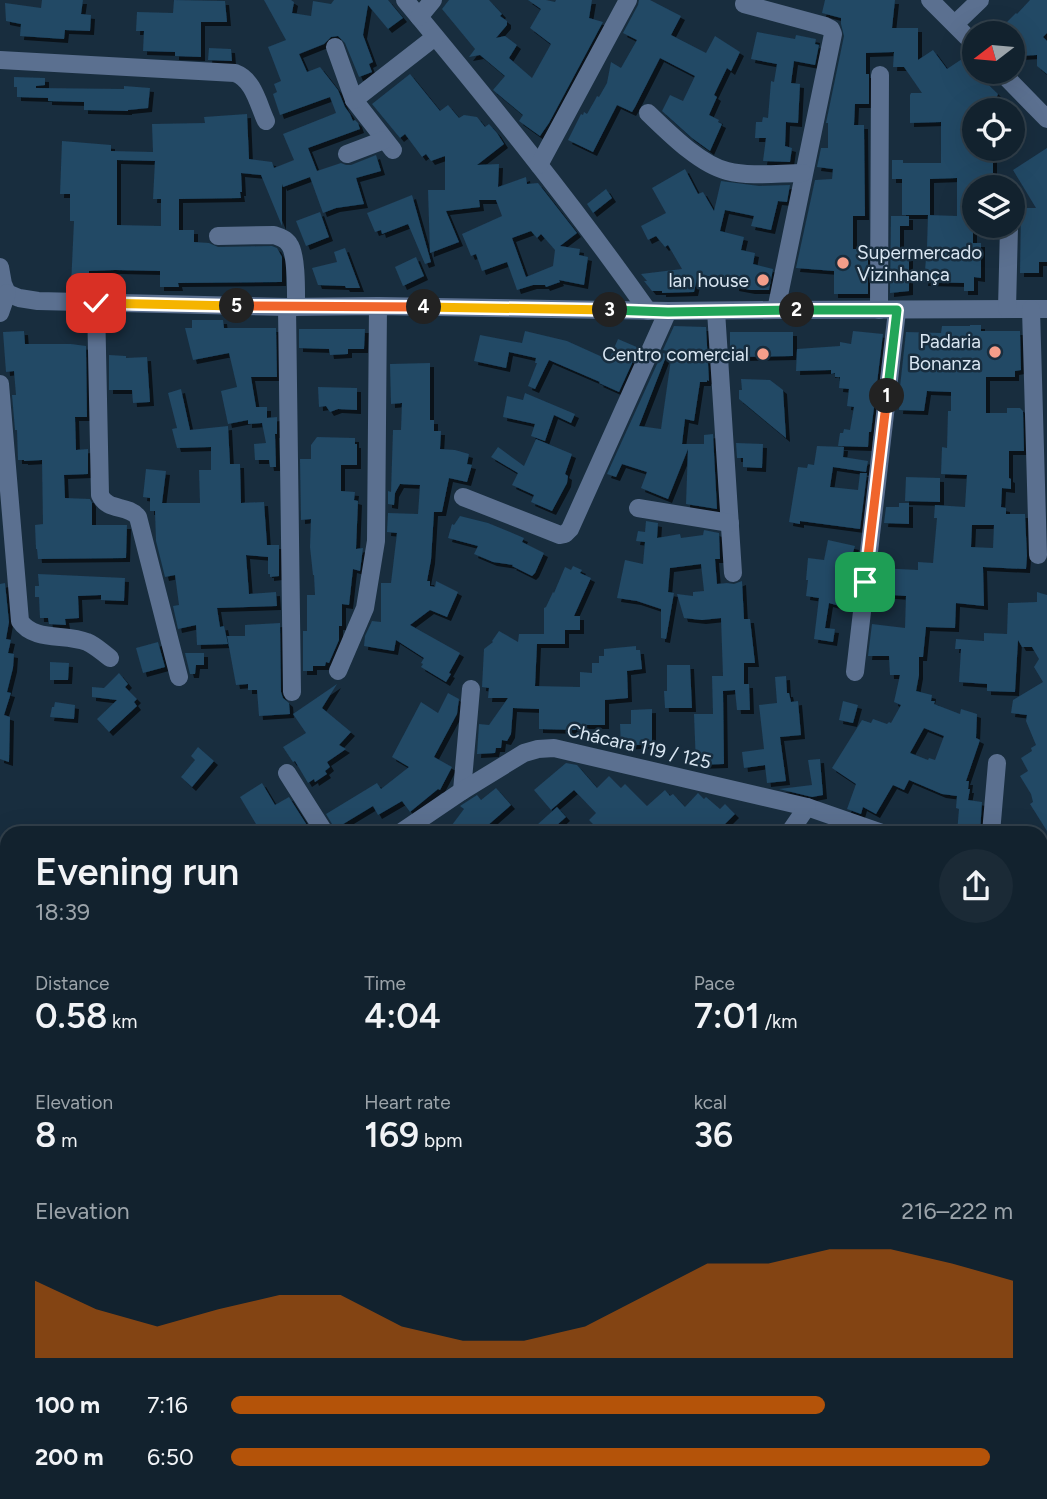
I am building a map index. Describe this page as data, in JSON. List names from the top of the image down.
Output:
{
  "streets": {
    "street": ["Chácara 119 / 125"]
  },
  "places": [
    "Supermercado Vizinhança",
    "lan house",
    "Padaria Bonanza",
    "Centro comercial"
  ],
  "north": "left",
  "page": {
    "pins": [
      "5",
      "4",
      "2",
      "3",
      "1"
    ],
    "heading": ["Evening run", "18:39"],
    "stats": [
      ["Distance", "0.58 km"],
      ["Time", "4:04"],
      ["Pace", "7:01 /km"],
      ["Elevation", "8 m"],
      ["Heart rate", "169 bpm"],
      ["kcal", "36"]
    ],
    "chart": ["Elevation", "216–222 m"],
    "list": [
      {
        "name": "100 m",
        "note": "7:16"
      },
      {
        "name": "200 m",
        "note": "6:50"
      }
    ]
  }
}
